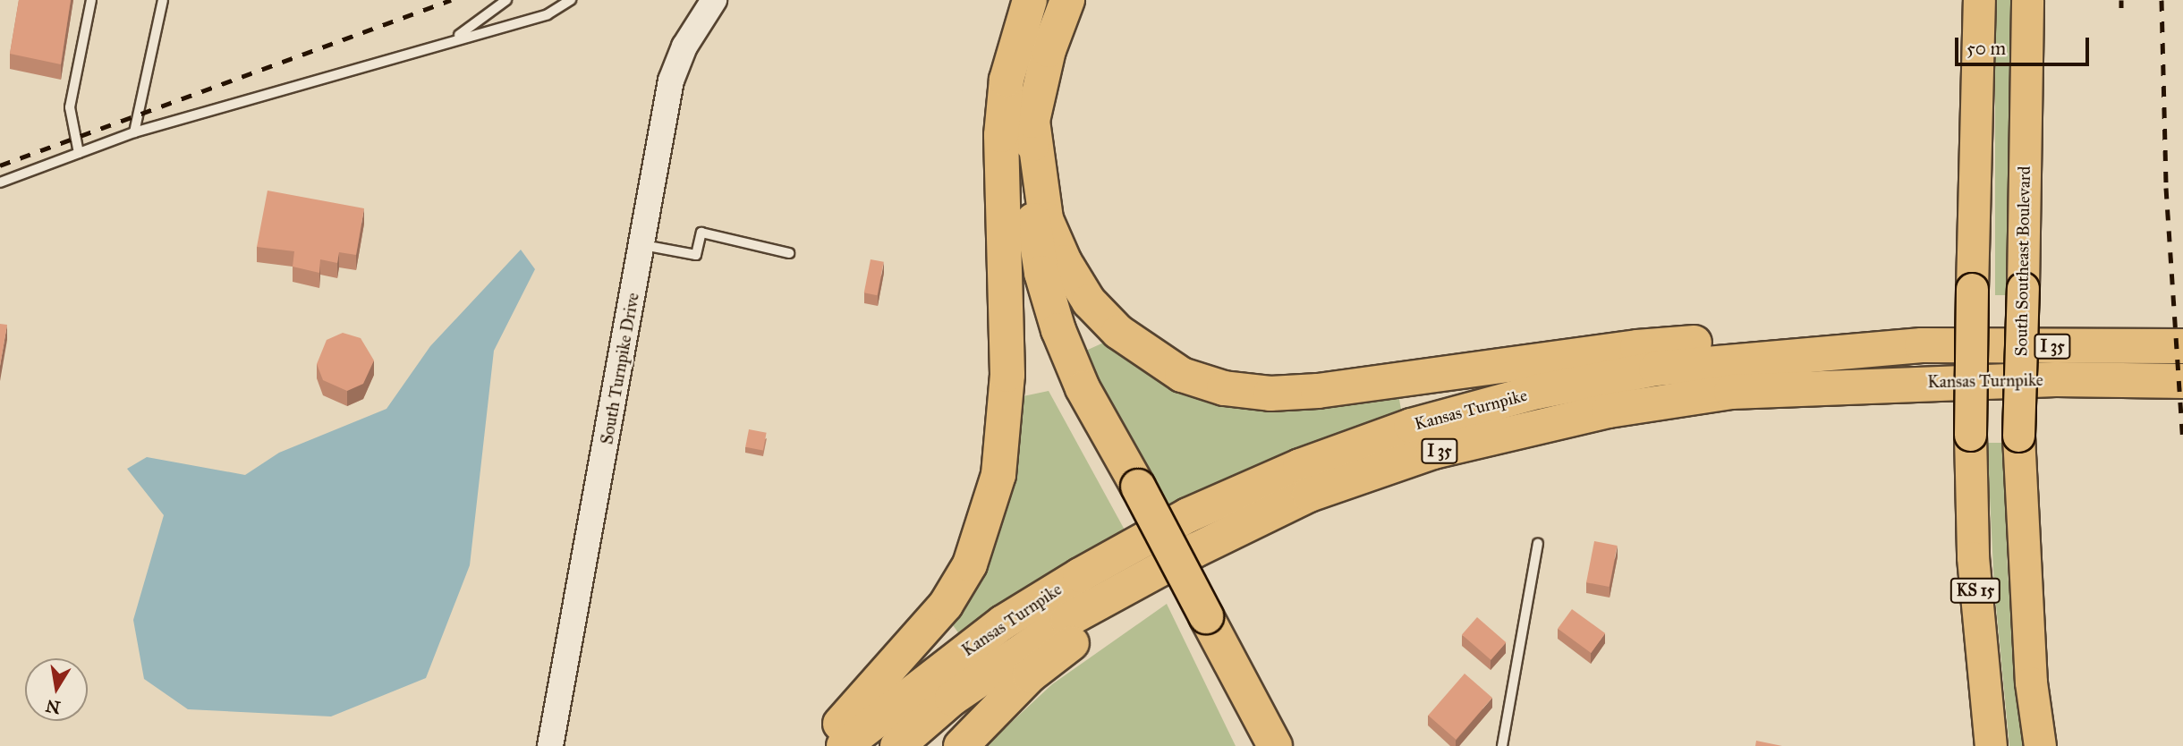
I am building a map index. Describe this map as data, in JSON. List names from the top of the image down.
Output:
{
  "streets": {
    "highway": ["I 35", "Kansas Turnpike"],
    "main road": ["South Southeast Boulevard", "KS 15"],
    "street": ["South Turnpike Drive"]
  },
  "scale_bar": "50 m",
  "north": "bottom"
}
